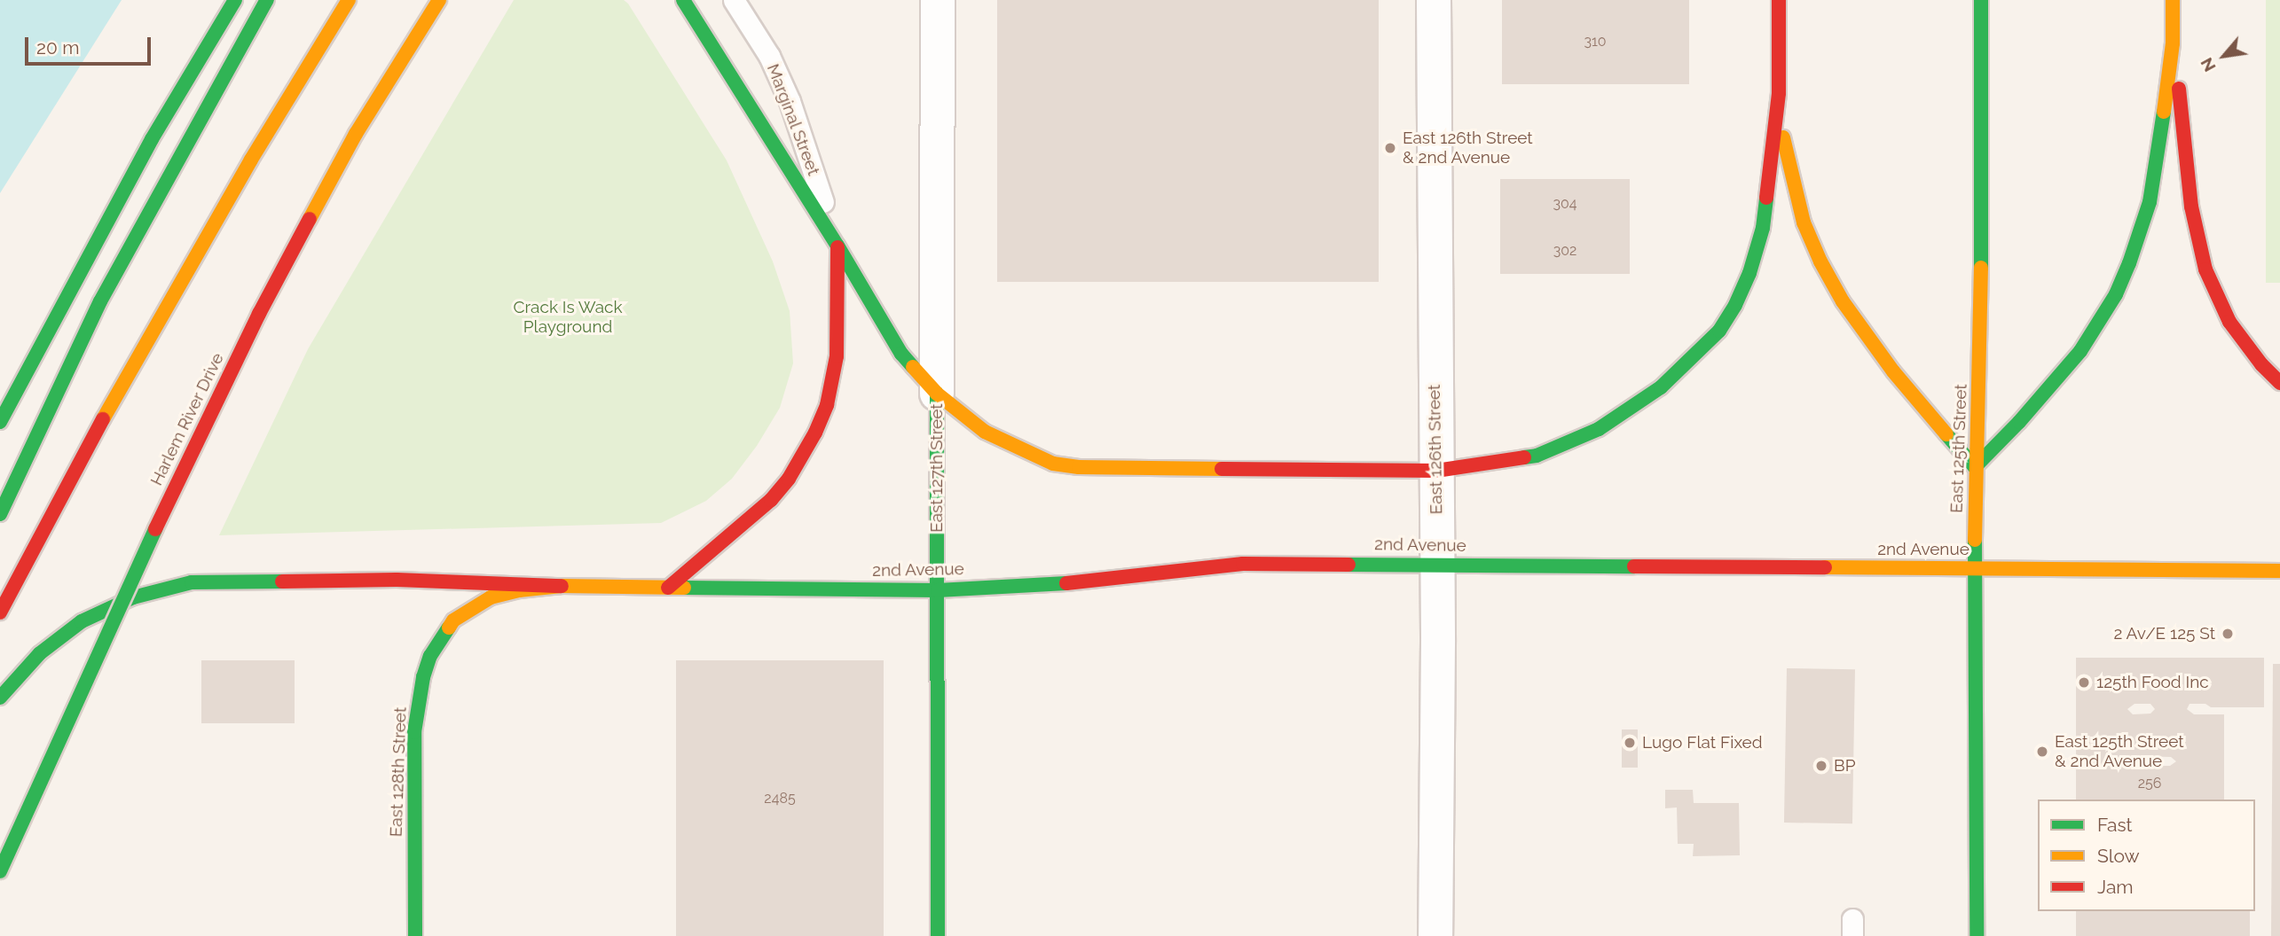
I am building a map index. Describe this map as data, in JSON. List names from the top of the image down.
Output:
{
  "streets": {
    "main road": [
      "Harlem River Drive",
      "East 125th Street",
      "East 127th Street",
      "2nd Avenue",
      "East 128th Street"
    ],
    "street": ["East 126th Street"],
    "lane": ["Marginal Street"]
  },
  "crossings": [
    ["East 125th Street", "2nd Avenue"],
    ["East 126th Street", "2nd Avenue"],
    ["East 127th Street", "2nd Avenue"],
    ["2nd Avenue", "East 128th Street"]
  ],
  "parks": ["Crack Is Wack Playground"],
  "places": [
    "East 126th Street & 2nd Avenue",
    "2 Av/E 125 St",
    "125th Food Inc",
    "Lugo Flat Fixed",
    "East 125th Street & 2nd Avenue",
    "BP"
  ],
  "house_numbers": [
    "310",
    "304",
    "302",
    "256",
    "2485"
  ],
  "legend": ["Fast", "Slow", "Jam"],
  "scale_bar": "20 m",
  "north": "bottom left"
}
